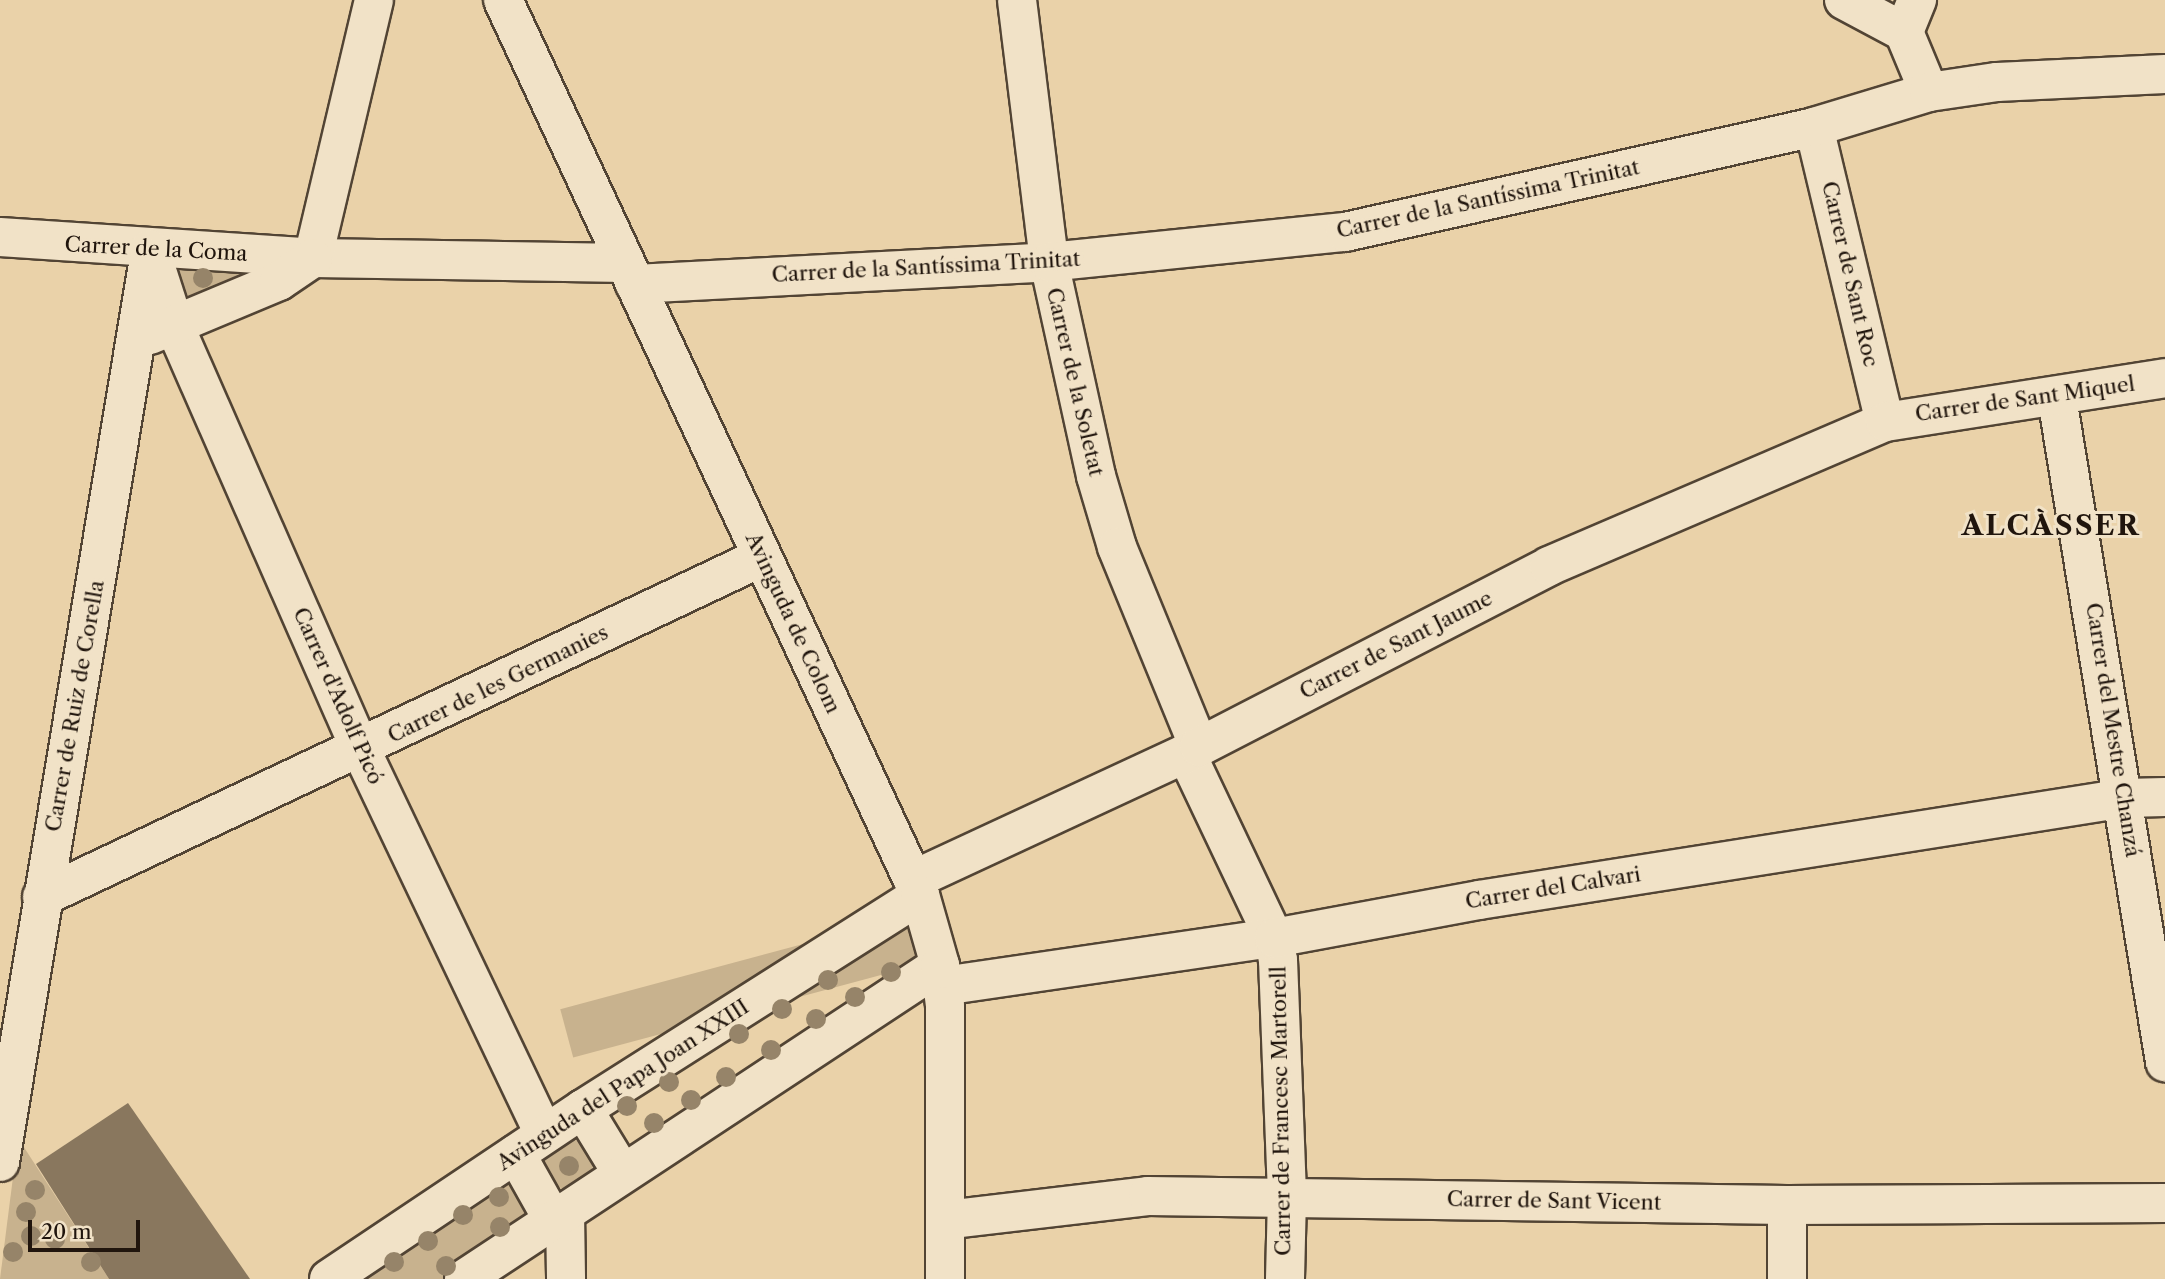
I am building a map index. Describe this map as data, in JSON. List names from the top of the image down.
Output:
{
  "streets": {
    "street": [
      "Carrer de la Santíssima Trinitat",
      "Carrer de la Coma",
      "Carrer de Sant Roc",
      "Carrer de la Soletat",
      "Carrer de Sant Miquel",
      "Avinguda de Colom",
      "Carrer de Sant Jaume",
      "Carrer de les Germanies",
      "Carrer d'Adolf Picó",
      "Carrer de Ruiz de Corella",
      "Carrer del Mestre Chanzá",
      "Carrer del Calvari",
      "Avinguda del Papa Joan XXIII",
      "Carrer de Francesc Martorell",
      "Carrer de Sant Vicent"
    ]
  },
  "crossings": [
    ["Carrer de la Santíssima Trinitat", "Carrer de la Coma"],
    ["Carrer de la Santíssima Trinitat", "Carrer de Sant Roc"],
    ["Carrer de la Santíssima Trinitat", "Carrer de la Soletat"],
    ["Carrer de la Santíssima Trinitat", "Avinguda de Colom"],
    ["Carrer de la Coma", "Avinguda de Colom"],
    ["Carrer de la Coma", "Carrer d'Adolf Picó"],
    ["Carrer de la Coma", "Carrer de Ruiz de Corella"],
    ["Carrer de Sant Roc", "Carrer de Sant Miquel"],
    ["Carrer de Sant Roc", "Carrer de Sant Jaume"],
    ["Carrer de la Soletat", "Carrer de Sant Jaume"],
    ["Carrer de la Soletat", "Carrer de Francesc Martorell"],
    ["Carrer de Sant Miquel", "Carrer de Sant Jaume"],
    ["Carrer de Sant Miquel", "Carrer del Mestre Chanzá"],
    ["Avinguda de Colom", "Carrer de Sant Jaume"],
    ["Avinguda de Colom", "Carrer de les Germanies"],
    ["Avinguda de Colom", "Carrer del Calvari"],
    ["Avinguda de Colom", "Avinguda del Papa Joan XXIII"],
    ["Avinguda de Colom", "Carrer de Sant Vicent"],
    ["Carrer de Sant Jaume", "Avinguda del Papa Joan XXIII"],
    ["Carrer de Sant Jaume", "Carrer de Francesc Martorell"],
    ["Carrer de les Germanies", "Carrer d'Adolf Picó"],
    ["Carrer de les Germanies", "Carrer de Ruiz de Corella"],
    ["Carrer d'Adolf Picó", "Carrer de Ruiz de Corella"],
    ["Carrer d'Adolf Picó", "Avinguda del Papa Joan XXIII"],
    ["Carrer del Mestre Chanzá", "Carrer del Calvari"],
    ["Carrer del Calvari", "Carrer de Francesc Martorell"],
    ["Carrer de Francesc Martorell", "Carrer de Sant Vicent"]
  ],
  "districts": ["ALCÀSSER"],
  "scale_bar": "20 m"
}
